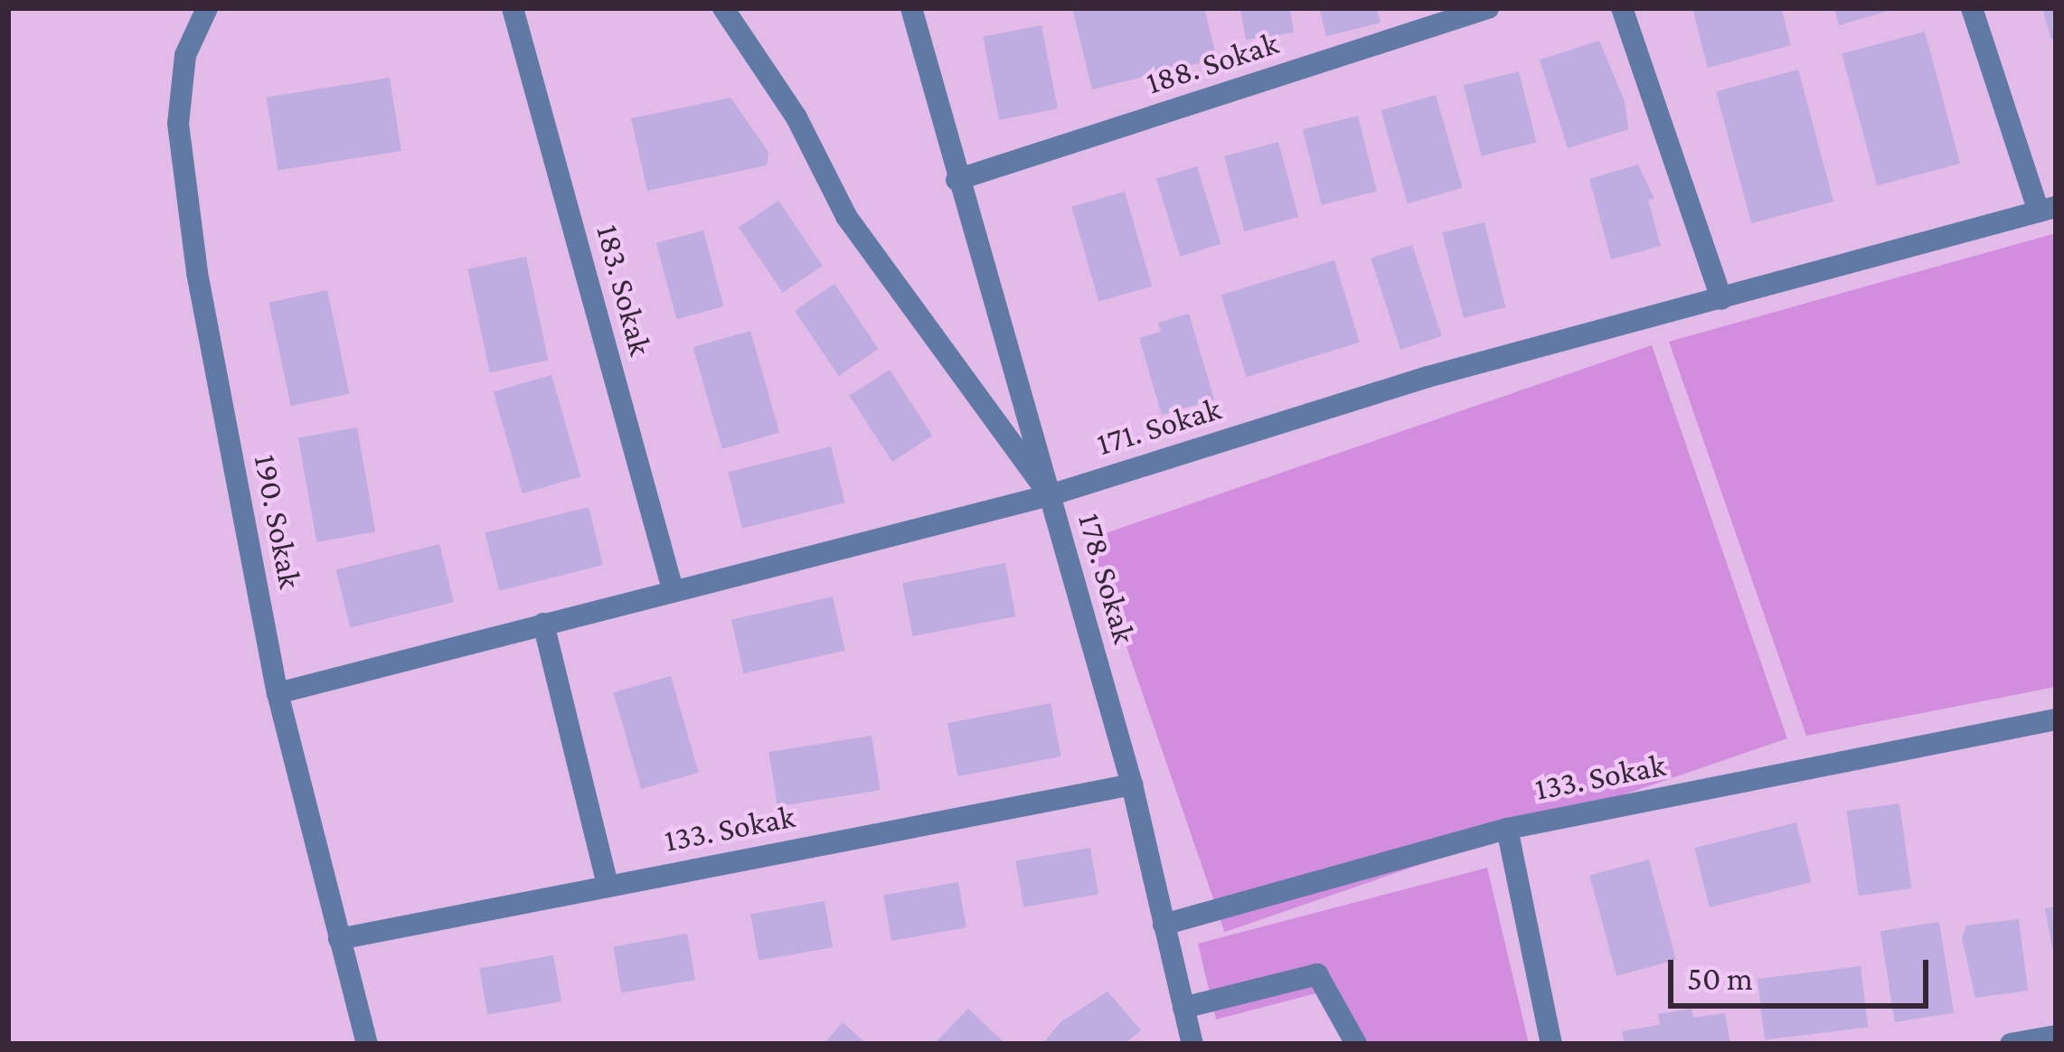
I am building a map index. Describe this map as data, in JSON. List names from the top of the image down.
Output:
{
  "streets": {
    "street": [
      "188. Sokak",
      "183. Sokak",
      "171. Sokak",
      "190. Sokak",
      "178. Sokak",
      "133. Sokak"
    ]
  },
  "crossings": [
    ["188. Sokak", "178. Sokak"],
    ["183. Sokak", "171. Sokak"],
    ["171. Sokak", "190. Sokak"],
    ["171. Sokak", "178. Sokak"],
    ["190. Sokak", "133. Sokak"],
    ["178. Sokak", "133. Sokak"]
  ],
  "scale_bar": "50 m"
}
